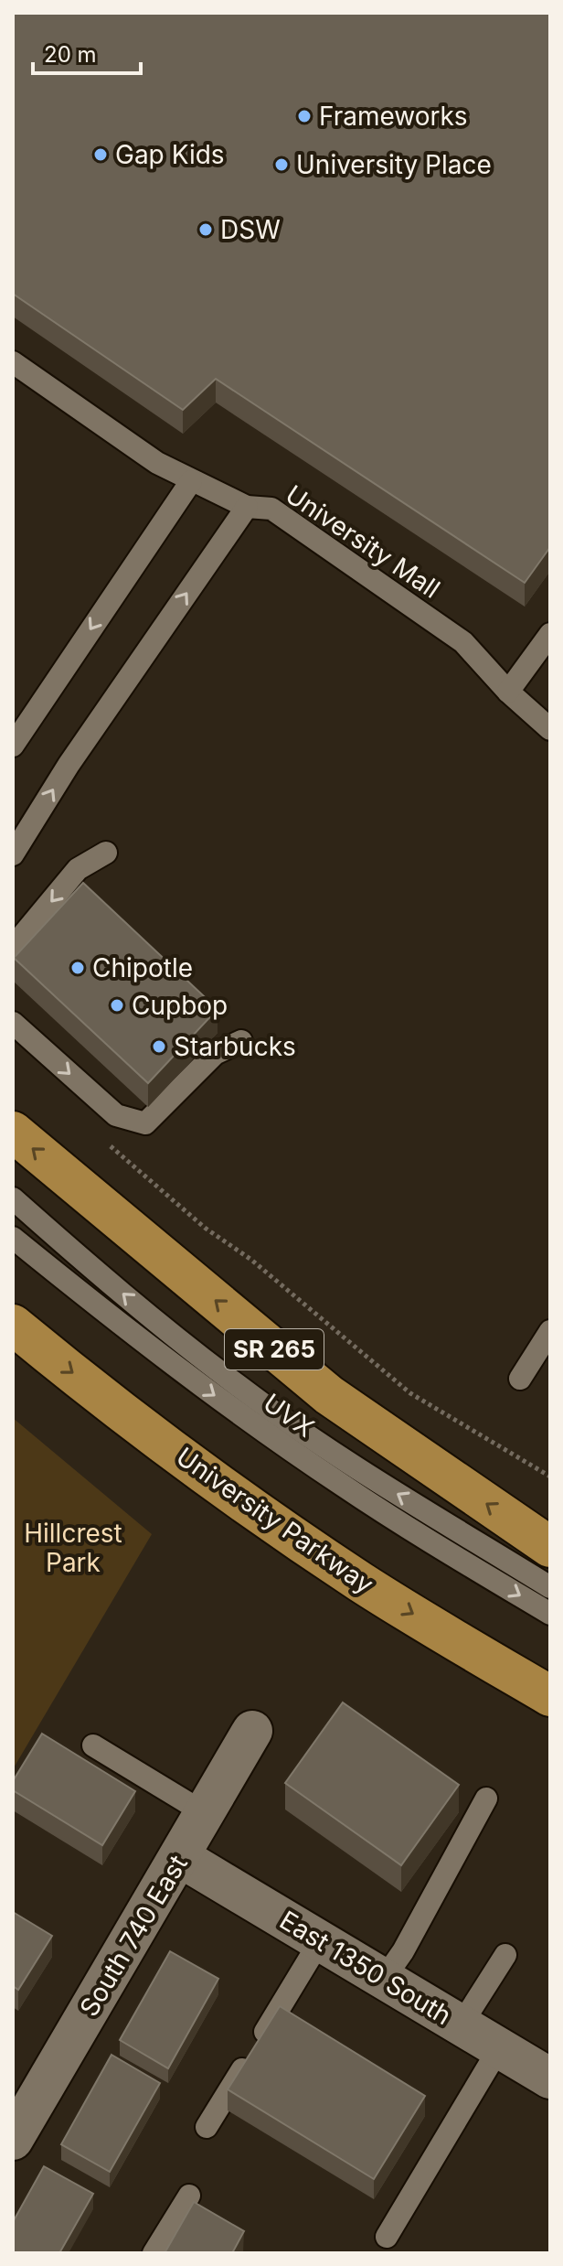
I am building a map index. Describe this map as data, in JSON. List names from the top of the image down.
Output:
{
  "streets": {
    "main road": ["SR 265", "University Parkway"],
    "street": ["South 740 East", "East 1350 South"],
    "lane": ["University Mall", "UVX"]
  },
  "crossings": [
    ["South 740 East", "East 1350 South"]
  ],
  "parks": ["Hillcrest Park"],
  "places": [
    "Frameworks",
    "Gap Kids",
    "University Place",
    "DSW",
    "Chipotle",
    "Cupbop",
    "Starbucks"
  ],
  "scale_bar": "20 m"
}
